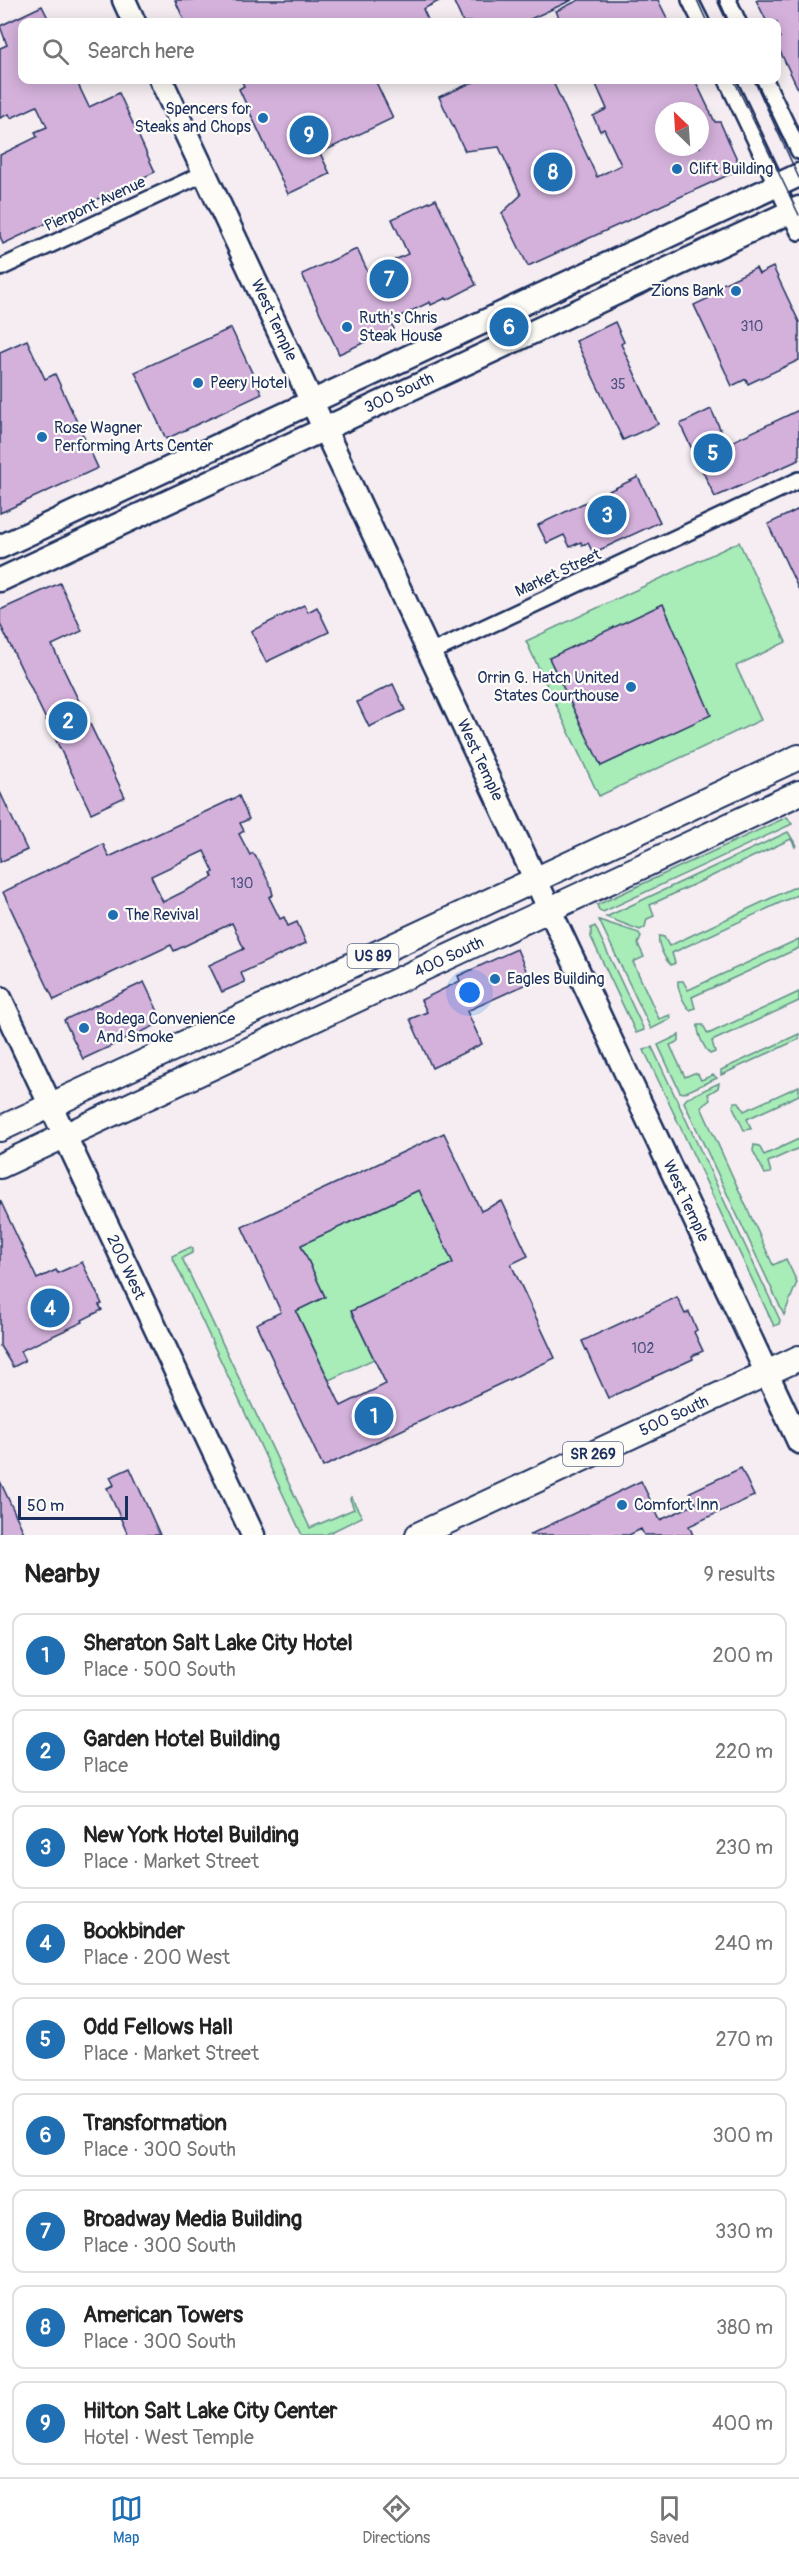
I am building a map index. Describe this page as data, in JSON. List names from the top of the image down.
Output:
{
  "streets": {
    "main road": [
      "US 89",
      "400 South",
      "500 South",
      "SR 269"
    ],
    "street": [
      "Pierpont Avenue",
      "West Temple",
      "300 South",
      "Market Street",
      "200 West"
    ]
  },
  "crossings": [
    ["Pierpont Avenue", "West Temple"],
    ["West Temple", "300 South"],
    ["West Temple", "Market Street"],
    ["West Temple", "400 South"],
    ["West Temple", "500 South"],
    ["400 South", "200 West"]
  ],
  "places": [
    "Spencers for Steaks and Chops",
    "Clift Building",
    "Zions Bank",
    "Ruth's Chris Steak House",
    "Peery Hotel",
    "Rose Wagner Performing Arts Center",
    "Orrin G. Hatch United States Courthouse",
    "The Revival",
    "Eagles Building",
    "Bodega Convenience And Smoke",
    "Comfort Inn"
  ],
  "house_numbers": [
    "310",
    "35",
    "130",
    "102"
  ],
  "scale_bar": "50 m",
  "north": "top left",
  "page": {
    "search": "Search here",
    "pins": [
      "9",
      "8",
      "7",
      "6",
      "5",
      "3",
      "2",
      "4",
      "1"
    ],
    "scale": "50 m",
    "heading": ["Nearby", "9 results"],
    "list": [
      {
        "mark": "1",
        "name": "Sheraton Salt Lake City Hotel",
        "note": "Place · 500 South",
        "value": "200 m"
      },
      {
        "mark": "2",
        "name": "Garden Hotel Building",
        "note": "Place",
        "value": "220 m"
      },
      {
        "mark": "3",
        "name": "New York Hotel Building",
        "note": "Place · Market Street",
        "value": "230 m"
      },
      {
        "mark": "4",
        "name": "Bookbinder",
        "note": "Place · 200 West",
        "value": "240 m"
      },
      {
        "mark": "5",
        "name": "Odd Fellows Hall",
        "note": "Place · Market Street",
        "value": "270 m"
      },
      {
        "mark": "6",
        "name": "Transformation",
        "note": "Place · 300 South",
        "value": "300 m"
      },
      {
        "mark": "7",
        "name": "Broadway Media Building",
        "note": "Place · 300 South",
        "value": "330 m"
      },
      {
        "mark": "8",
        "name": "American Towers",
        "note": "Place · 300 South",
        "value": "380 m"
      },
      {
        "mark": "9",
        "name": "Hilton Salt Lake City Center",
        "note": "Hotel · West Temple",
        "value": "400 m"
      }
    ],
    "nav": ["Map", "Directions", "Saved"]
  }
}
